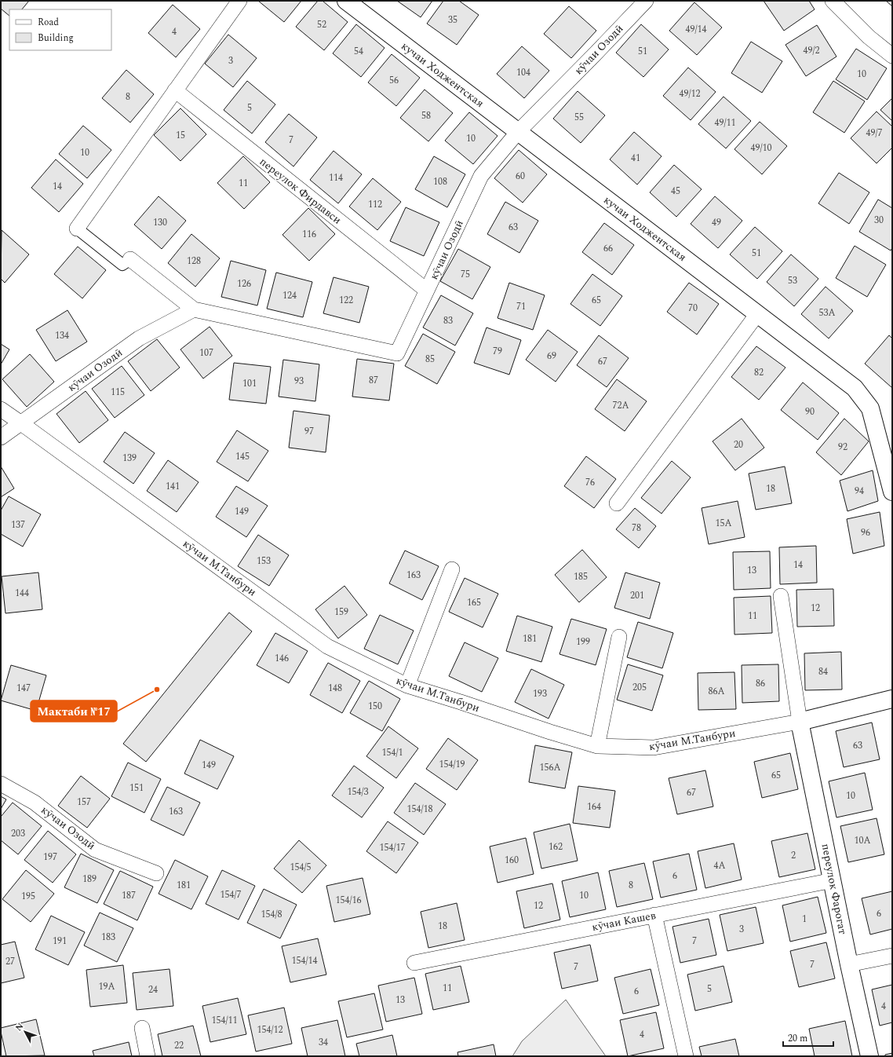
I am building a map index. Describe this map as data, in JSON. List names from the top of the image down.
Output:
{
  "streets": {
    "main road": ["кучаи Ходжентская", "кӯчаи М.Танбури", "переулок Фарогат"],
    "street": ["кӯчаи Озодӣ", "переулок Фирдавси", "кӯчаи Кашев"]
  },
  "crossings": [
    ["кӯчаи Озодӣ", "кучаи Ходжентская"],
    ["кӯчаи Озодӣ", "переулок Фирдавси"],
    ["кӯчаи Озодӣ", "кӯчаи М.Танбури"],
    ["кӯчаи М.Танбури", "переулок Фарогат"],
    ["переулок Фарогат", "кӯчаи Кашев"]
  ],
  "places": ["Мактаби №17"],
  "house_numbers": [
    "35",
    "52",
    "49/14",
    "4",
    "49/2",
    "54",
    "51",
    "3",
    "104",
    "10",
    "56",
    "49/12",
    "8",
    "5",
    "58",
    "55",
    "49/11",
    "49/7",
    "15",
    "10",
    "7",
    "49/10",
    "10",
    "41",
    "60",
    "114",
    "108",
    "11",
    "14",
    "45",
    "112",
    "30",
    "130",
    "49",
    "63",
    "116",
    "66",
    "51",
    "128",
    "75",
    "53",
    "126",
    "124",
    "122",
    "65",
    "71",
    "70",
    "53А",
    "83",
    "134",
    "79",
    "107",
    "69",
    "85",
    "67",
    "82",
    "87",
    "93",
    "101",
    "115",
    "72А",
    "90",
    "97",
    "20",
    "92",
    "145",
    "139",
    "76",
    "141",
    "18",
    "94",
    "149",
    "15А",
    "137",
    "78",
    "96",
    "153",
    "14",
    "13",
    "163",
    "185",
    "144",
    "201",
    "165",
    "12",
    "159",
    "11",
    "181",
    "199",
    "146",
    "84",
    "86",
    "205",
    "147",
    "148",
    "86А",
    "193",
    "150",
    "63",
    "154/1",
    "154/19",
    "149",
    "156А",
    "65",
    "151",
    "154/3",
    "67",
    "10",
    "157",
    "164",
    "154/18",
    "163",
    "203",
    "10А",
    "162",
    "154/17",
    "2",
    "197",
    "160",
    "4А",
    "154/5",
    "6",
    "189",
    "181",
    "8",
    "154/7",
    "187",
    "10",
    "195",
    "154/16",
    "12",
    "6",
    "154/8",
    "1",
    "18",
    "3",
    "183",
    "191",
    "7",
    "154/14",
    "27",
    "7",
    "7",
    "19А",
    "11",
    "5",
    "24",
    "6",
    "13",
    "4",
    "154/11",
    "154/12",
    "4",
    "34",
    "22"
  ],
  "legend": ["Road", "Building"],
  "scale_bar": "20 m",
  "north": "top left"
}
